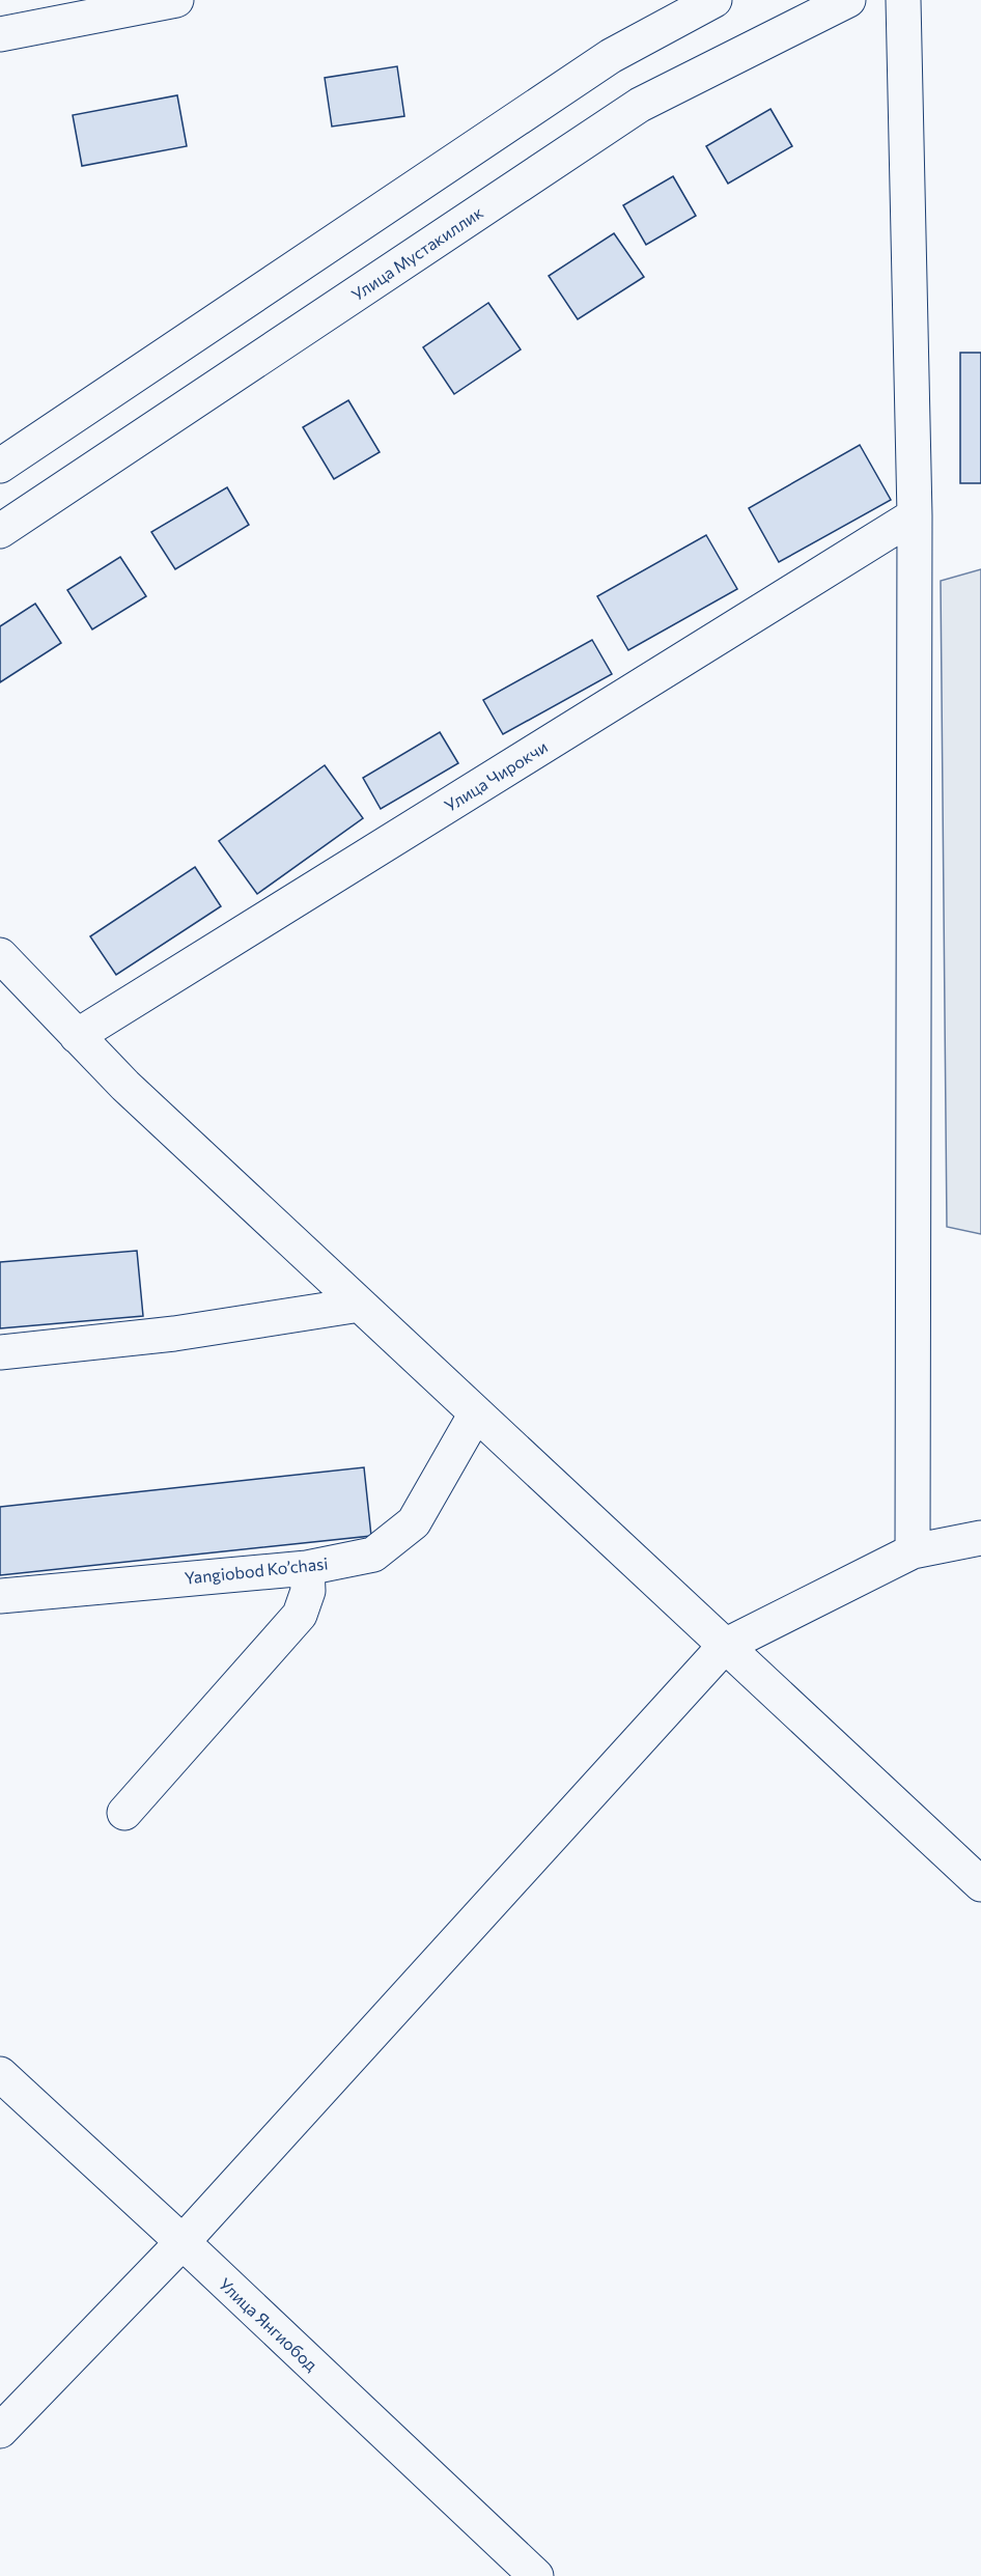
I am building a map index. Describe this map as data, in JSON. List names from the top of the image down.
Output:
{
  "streets": {
    "street": [
      "Улица Мустакиллик",
      "Улица Чирокчи",
      "Yangiobod Ko’chasi",
      "Улица Янгиобод"
    ]
  }
}
